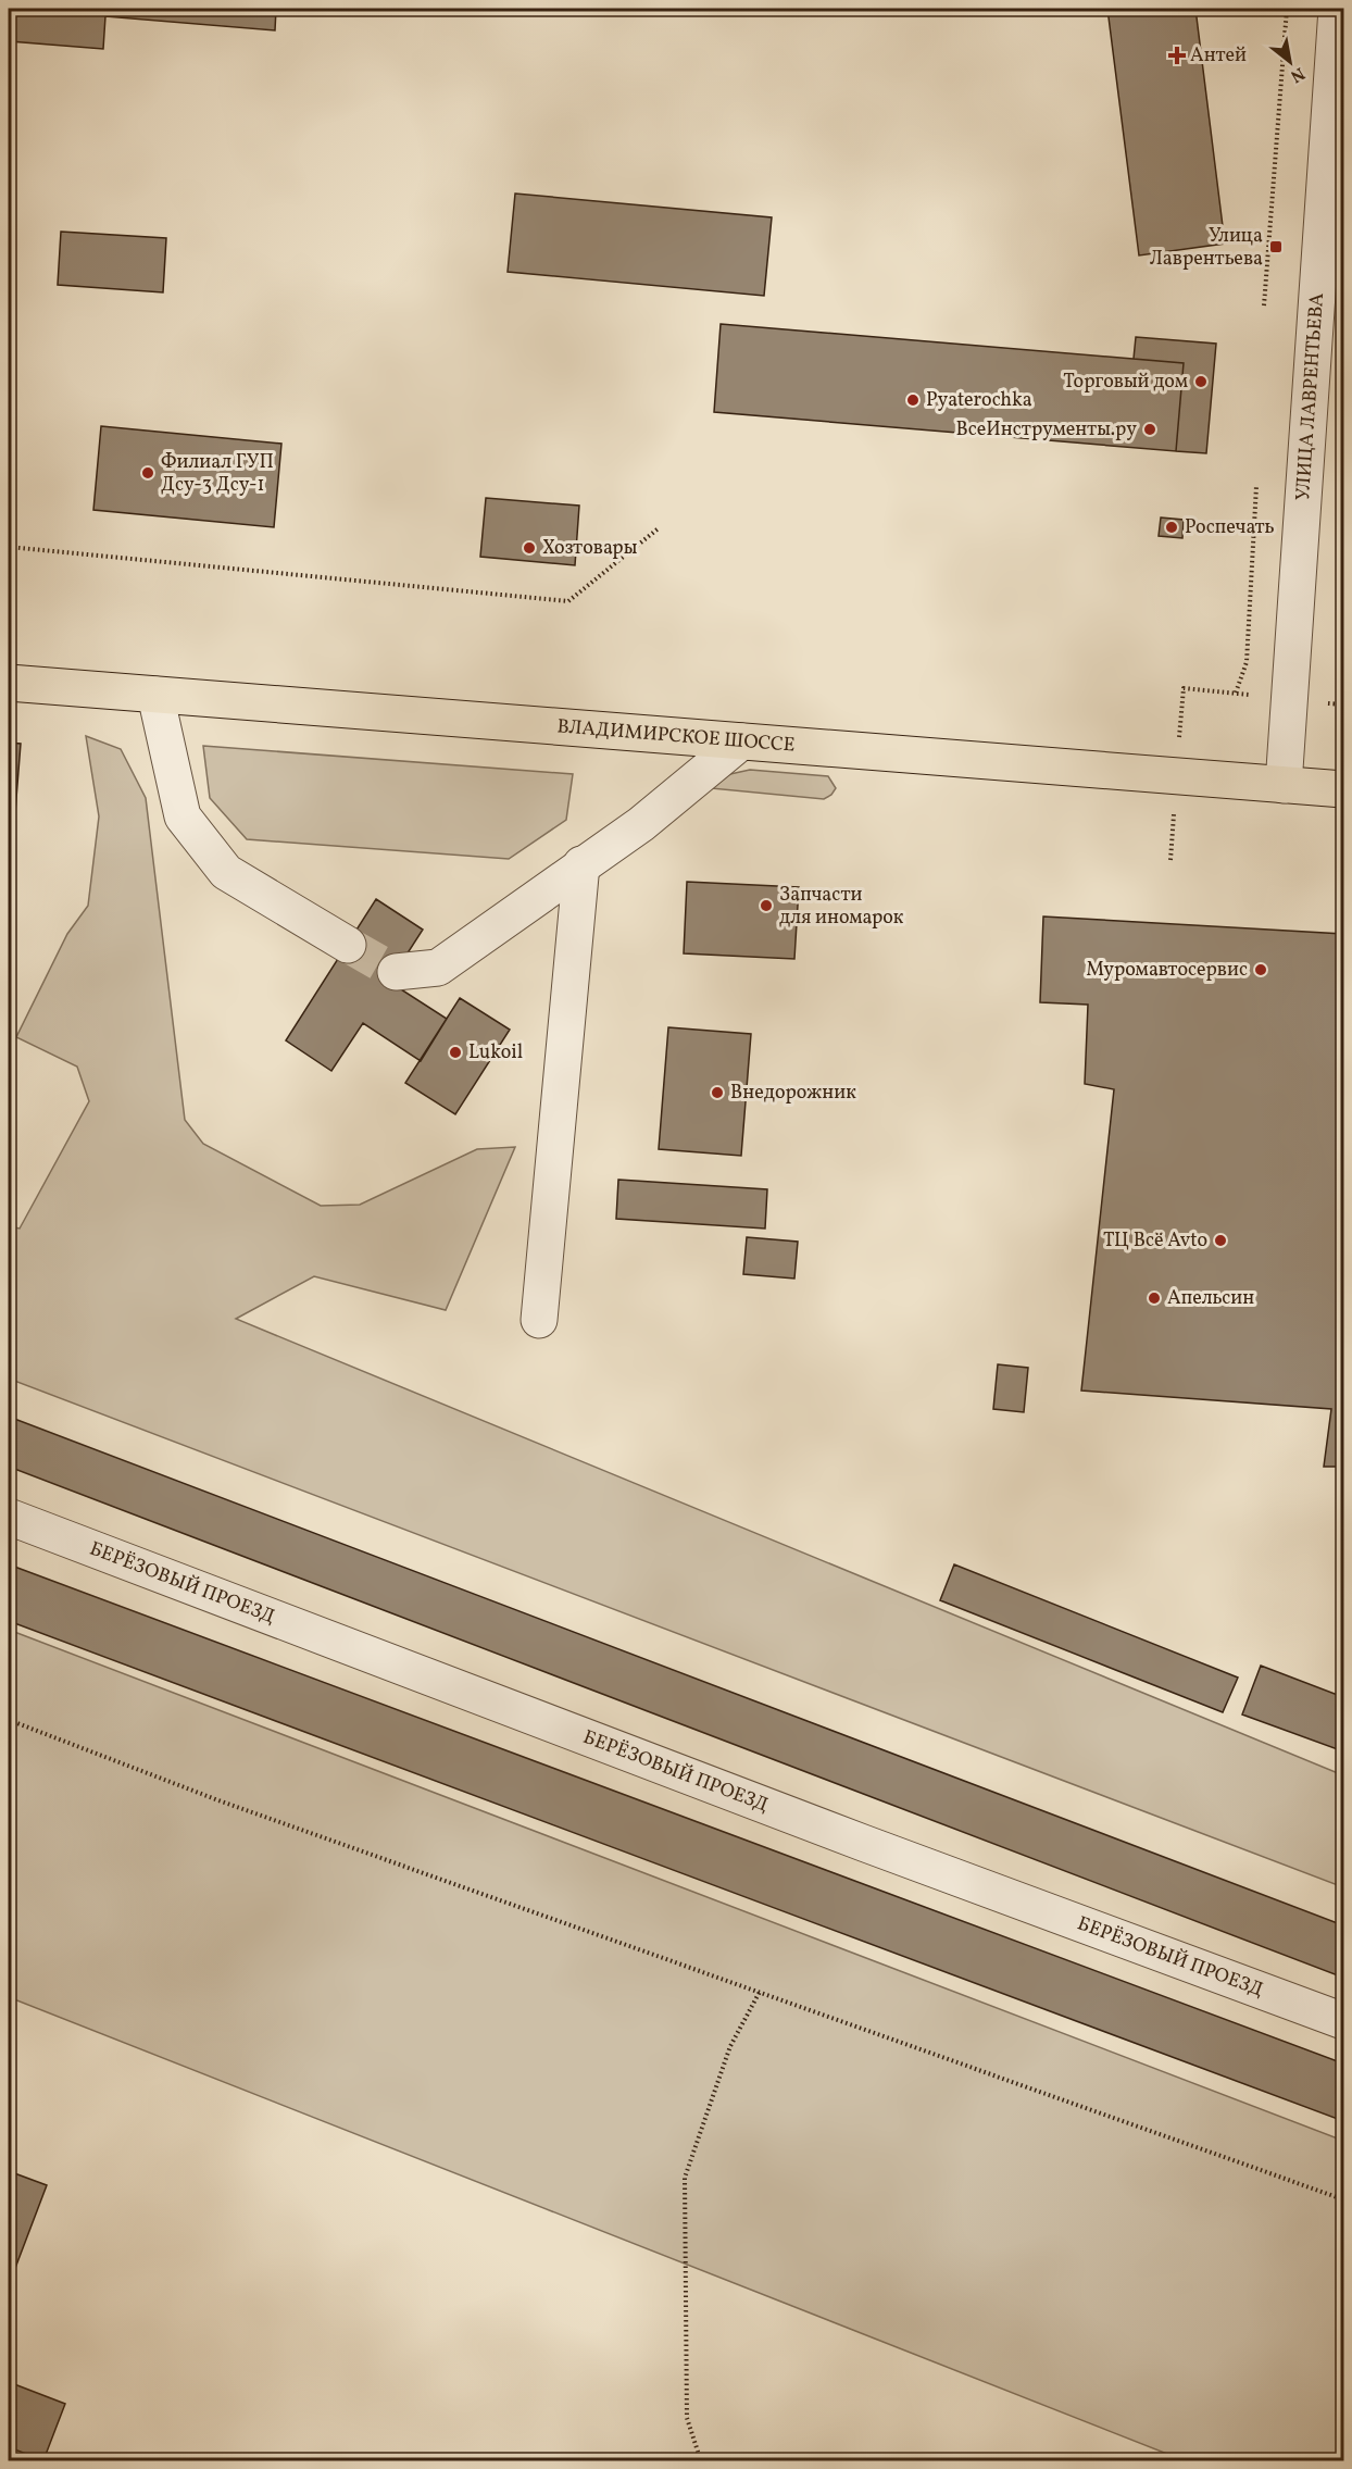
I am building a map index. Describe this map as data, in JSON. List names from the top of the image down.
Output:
{
  "streets": {
    "main road": ["ВЛАДИМИРСКОЕ ШОССЕ"],
    "street": ["УЛИЦА ЛАВРЕНТЬЕВА", "БЕРЁЗОВЫЙ ПРОЕЗД"]
  },
  "crossings": [
    ["УЛИЦА ЛАВРЕНТЬЕВА", "ВЛАДИМИРСКОЕ ШОССЕ"]
  ],
  "places": {
    "health": ["Антей"],
    "transit": ["Улица Лаврентьева"],
    "other": [
      "Торговый дом",
      "Pyaterochka",
      "ВсеИнструменты.ру",
      "Филиал ГУП Дсу-3 Дсу-1",
      "Роспечать",
      "Хозтовары",
      "Запчасти для иномарок",
      "Муромавтосервис",
      "Lukoil",
      "Внедорожник",
      "ТЦ Всё Avto",
      "Апельсин"
    ]
  },
  "north": "bottom right"
}
